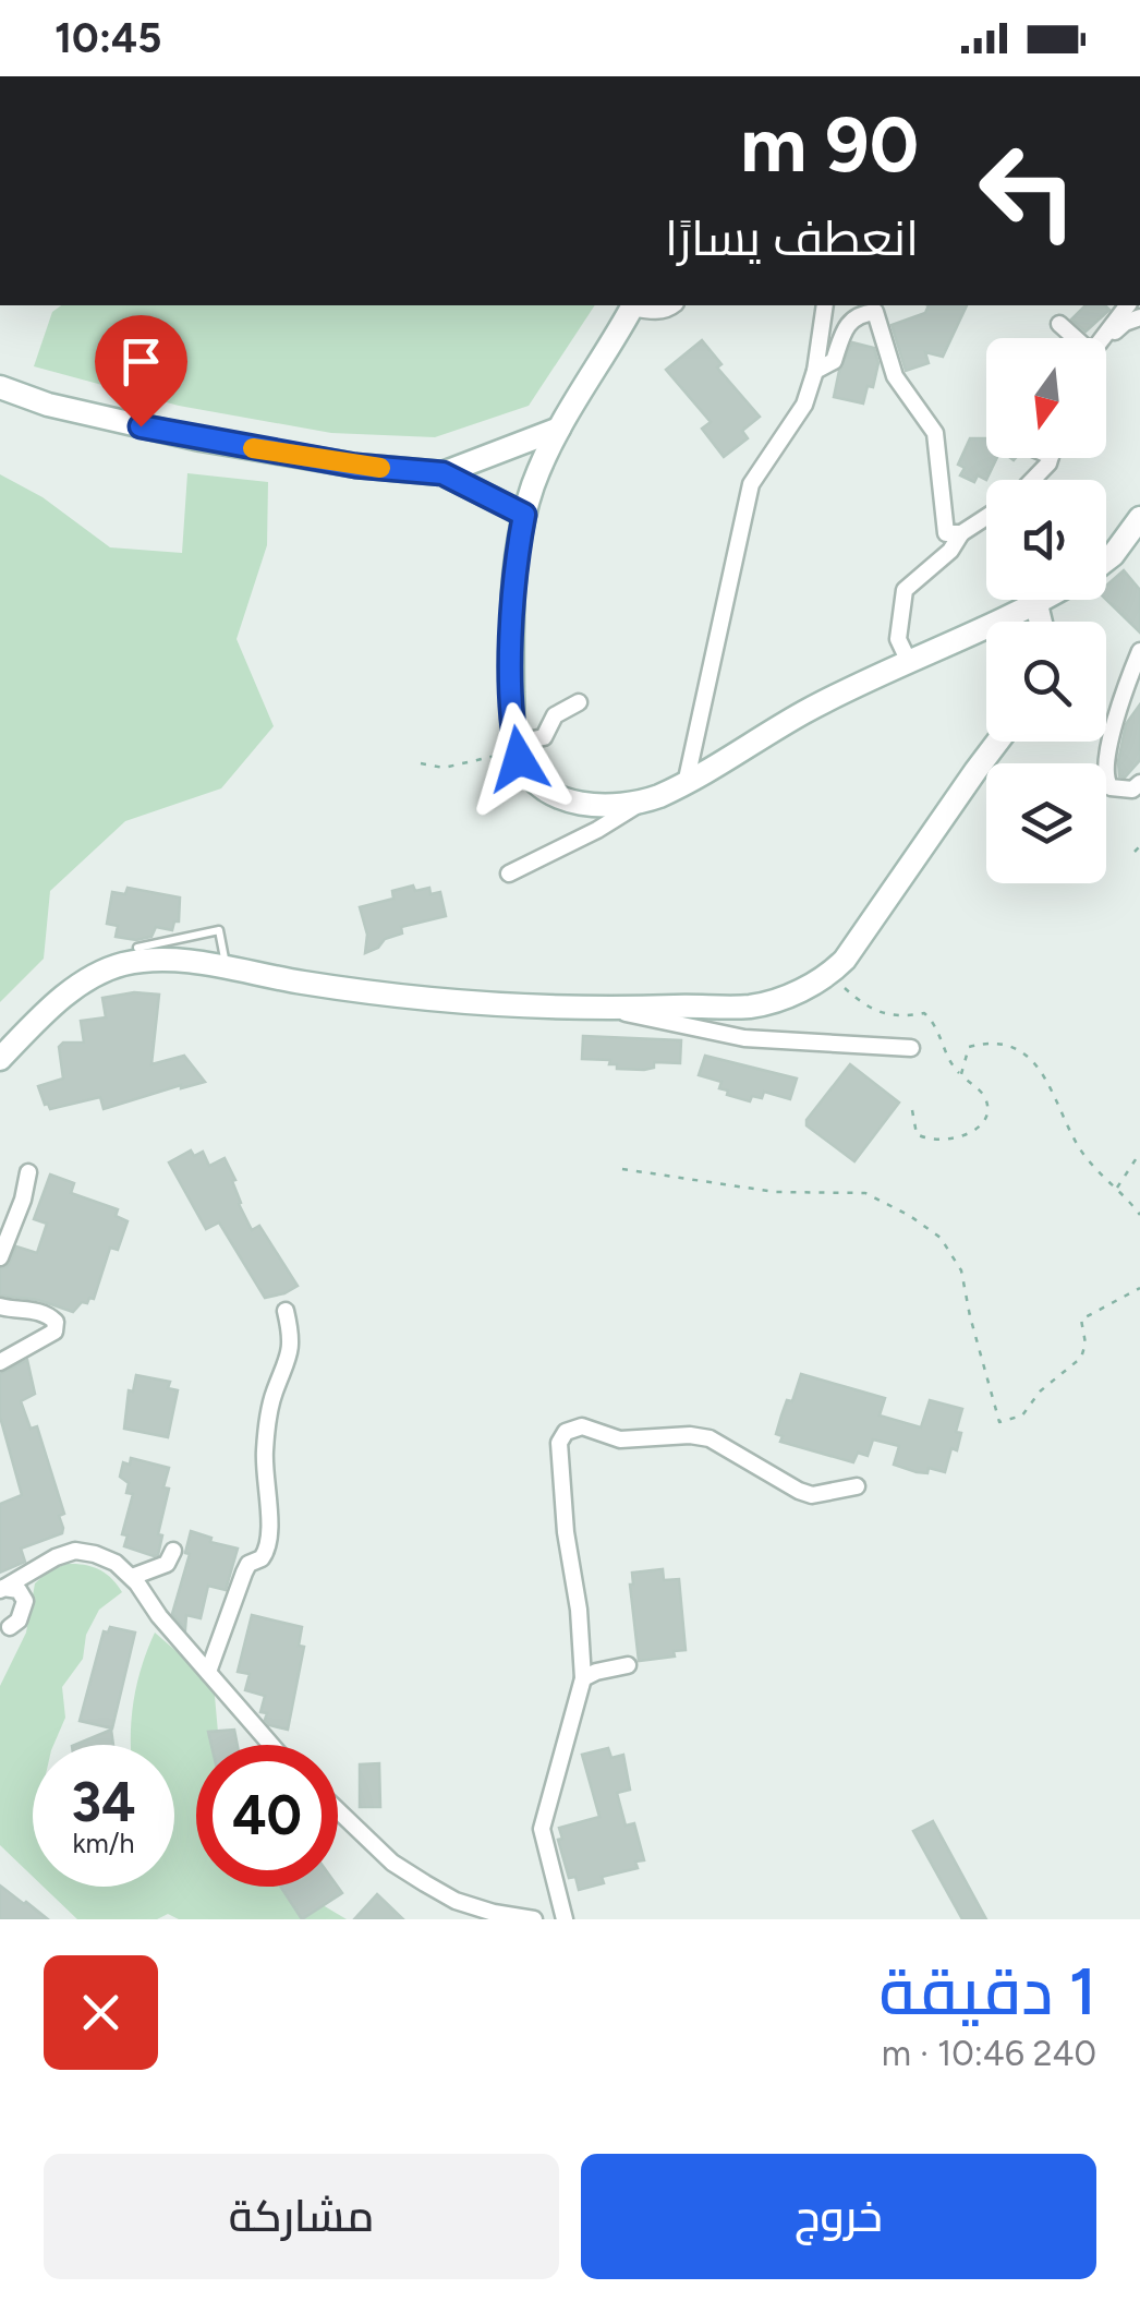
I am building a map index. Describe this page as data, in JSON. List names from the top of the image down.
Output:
{
  "north": "bottom",
  "page": {
    "status": "10:45",
    "turn": ["90 m", "انعطف يسارًا"],
    "speed": "34 km/h",
    "limit": "40",
    "heading": ["1 دقيقة", "240 m · 10:46"],
    "buttons": ["خروج", "مشاركة"]
  }
}
